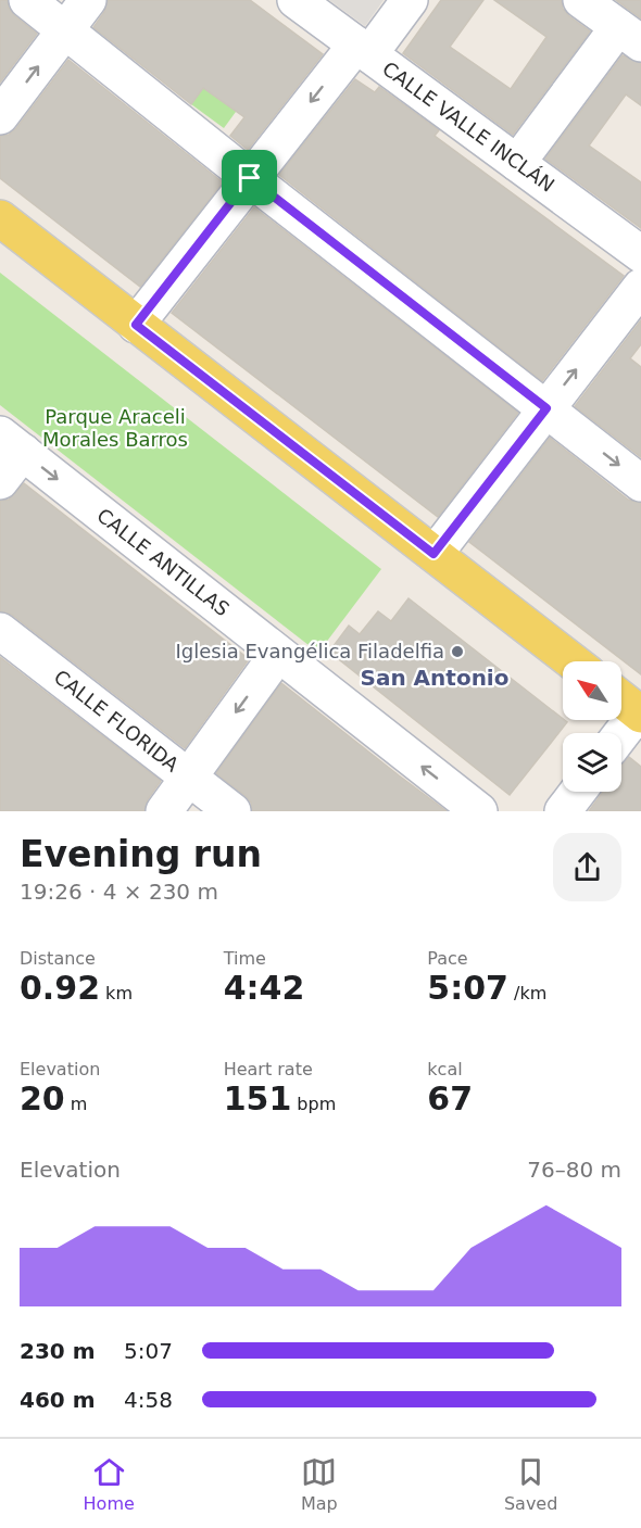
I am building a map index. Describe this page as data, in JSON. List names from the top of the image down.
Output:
{
  "streets": {
    "street": ["CALLE VALLE INCLÁN", "CALLE ANTILLAS", "CALLE FLORIDA"]
  },
  "districts": ["San Antonio"],
  "parks": ["Parque Araceli Morales Barros"],
  "places": ["Iglesia Evangélica Filadelfia"],
  "north": "top left",
  "page": {
    "heading": ["Evening run", "19:26 · 4 × 230 m"],
    "stats": [
      ["Distance", "0.92 km"],
      ["Time", "4:42"],
      ["Pace", "5:07 /km"],
      ["Elevation", "20 m"],
      ["Heart rate", "151 bpm"],
      ["kcal", "67"]
    ],
    "chart": ["Elevation", "76–80 m"],
    "list": [
      {
        "name": "230 m",
        "note": "5:07"
      },
      {
        "name": "460 m",
        "note": "4:58"
      }
    ],
    "tabs": ["Home", "Map", "Saved"]
  }
}
